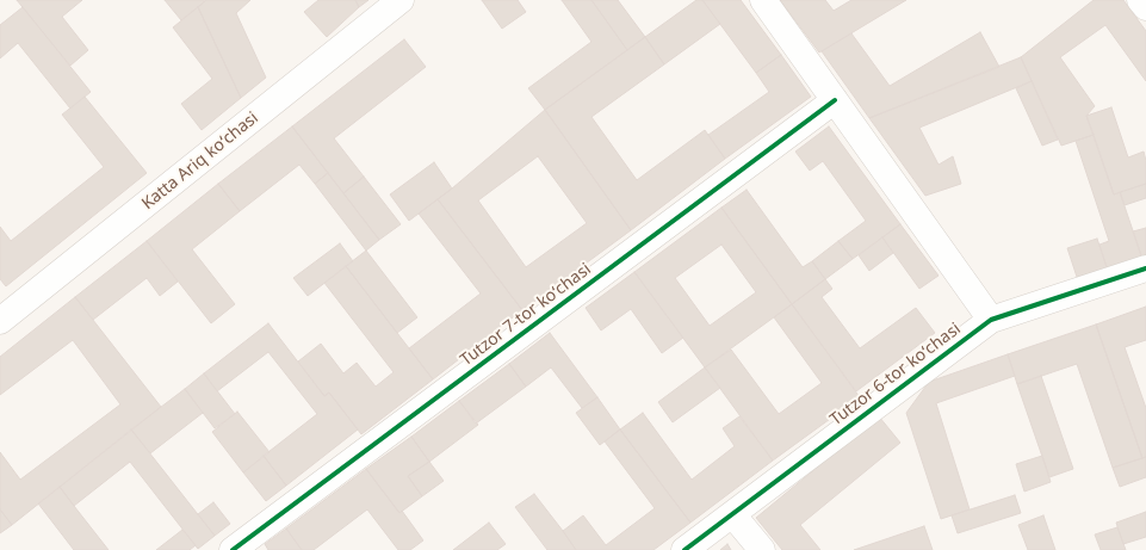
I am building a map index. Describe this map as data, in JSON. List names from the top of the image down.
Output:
{
  "streets": {
    "street": ["Katta Ariq koʻchasi", "Tutzor 7-tor koʻchasi", "Tutzor 6-tor koʻchasi"]
  }
}
